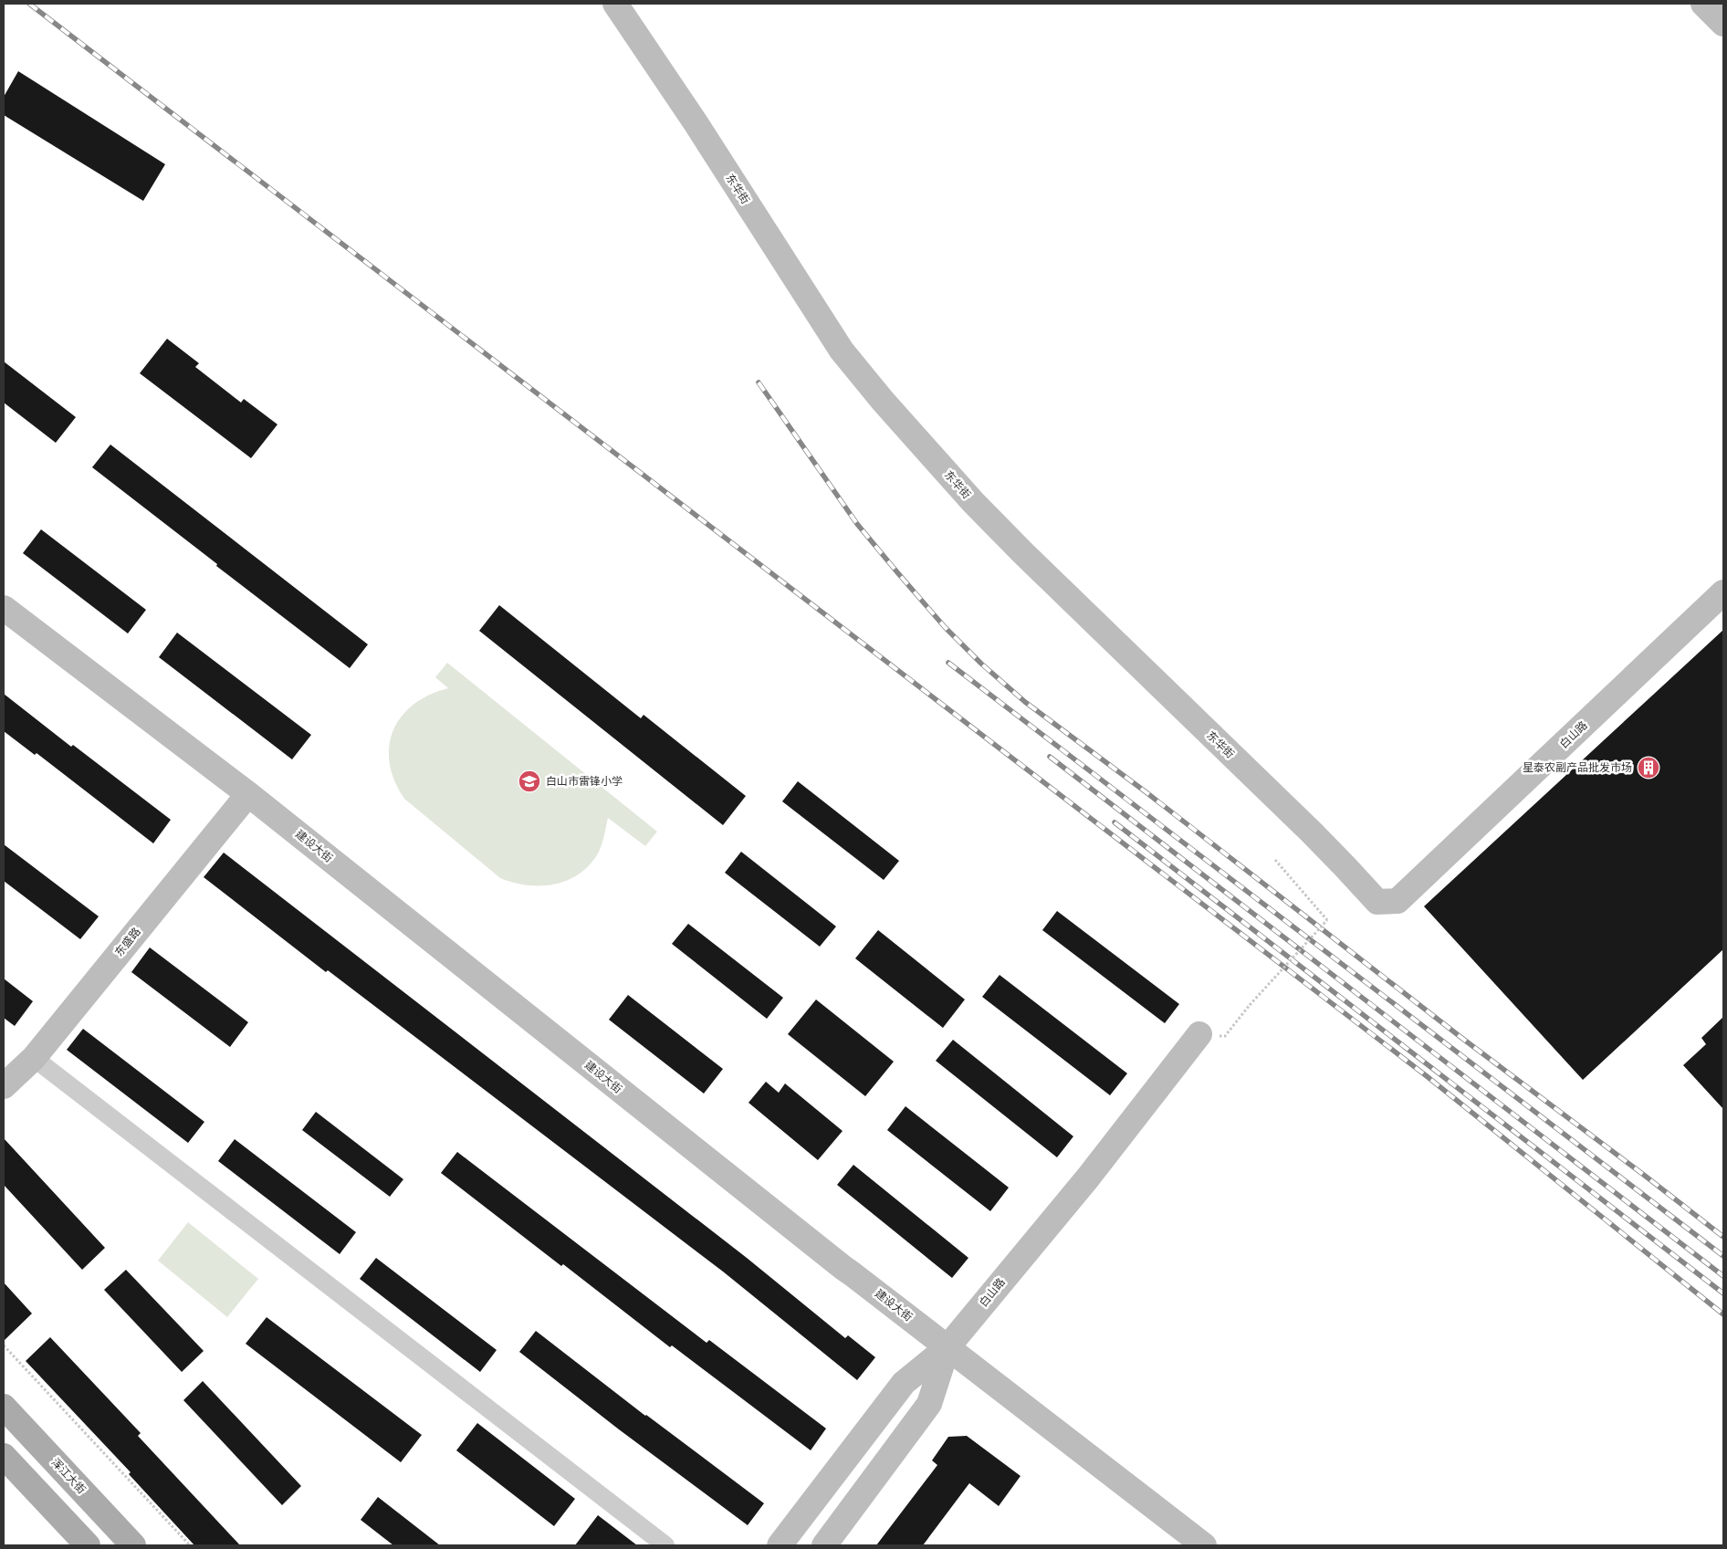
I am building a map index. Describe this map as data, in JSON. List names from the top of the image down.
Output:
{
  "streets": {
    "main road": ["浑江大街"],
    "street": [
      "东华街",
      "白山路",
      "建设大街",
      "东盛路"
    ]
  },
  "crossings": [
    ["东华街", "白山路"],
    ["白山路", "建设大街"],
    ["建设大街", "东盛路"]
  ],
  "places": {
    "building": ["星泰农副产品批发市场"],
    "school or university": ["白山市雷锋小学"]
  }
}
